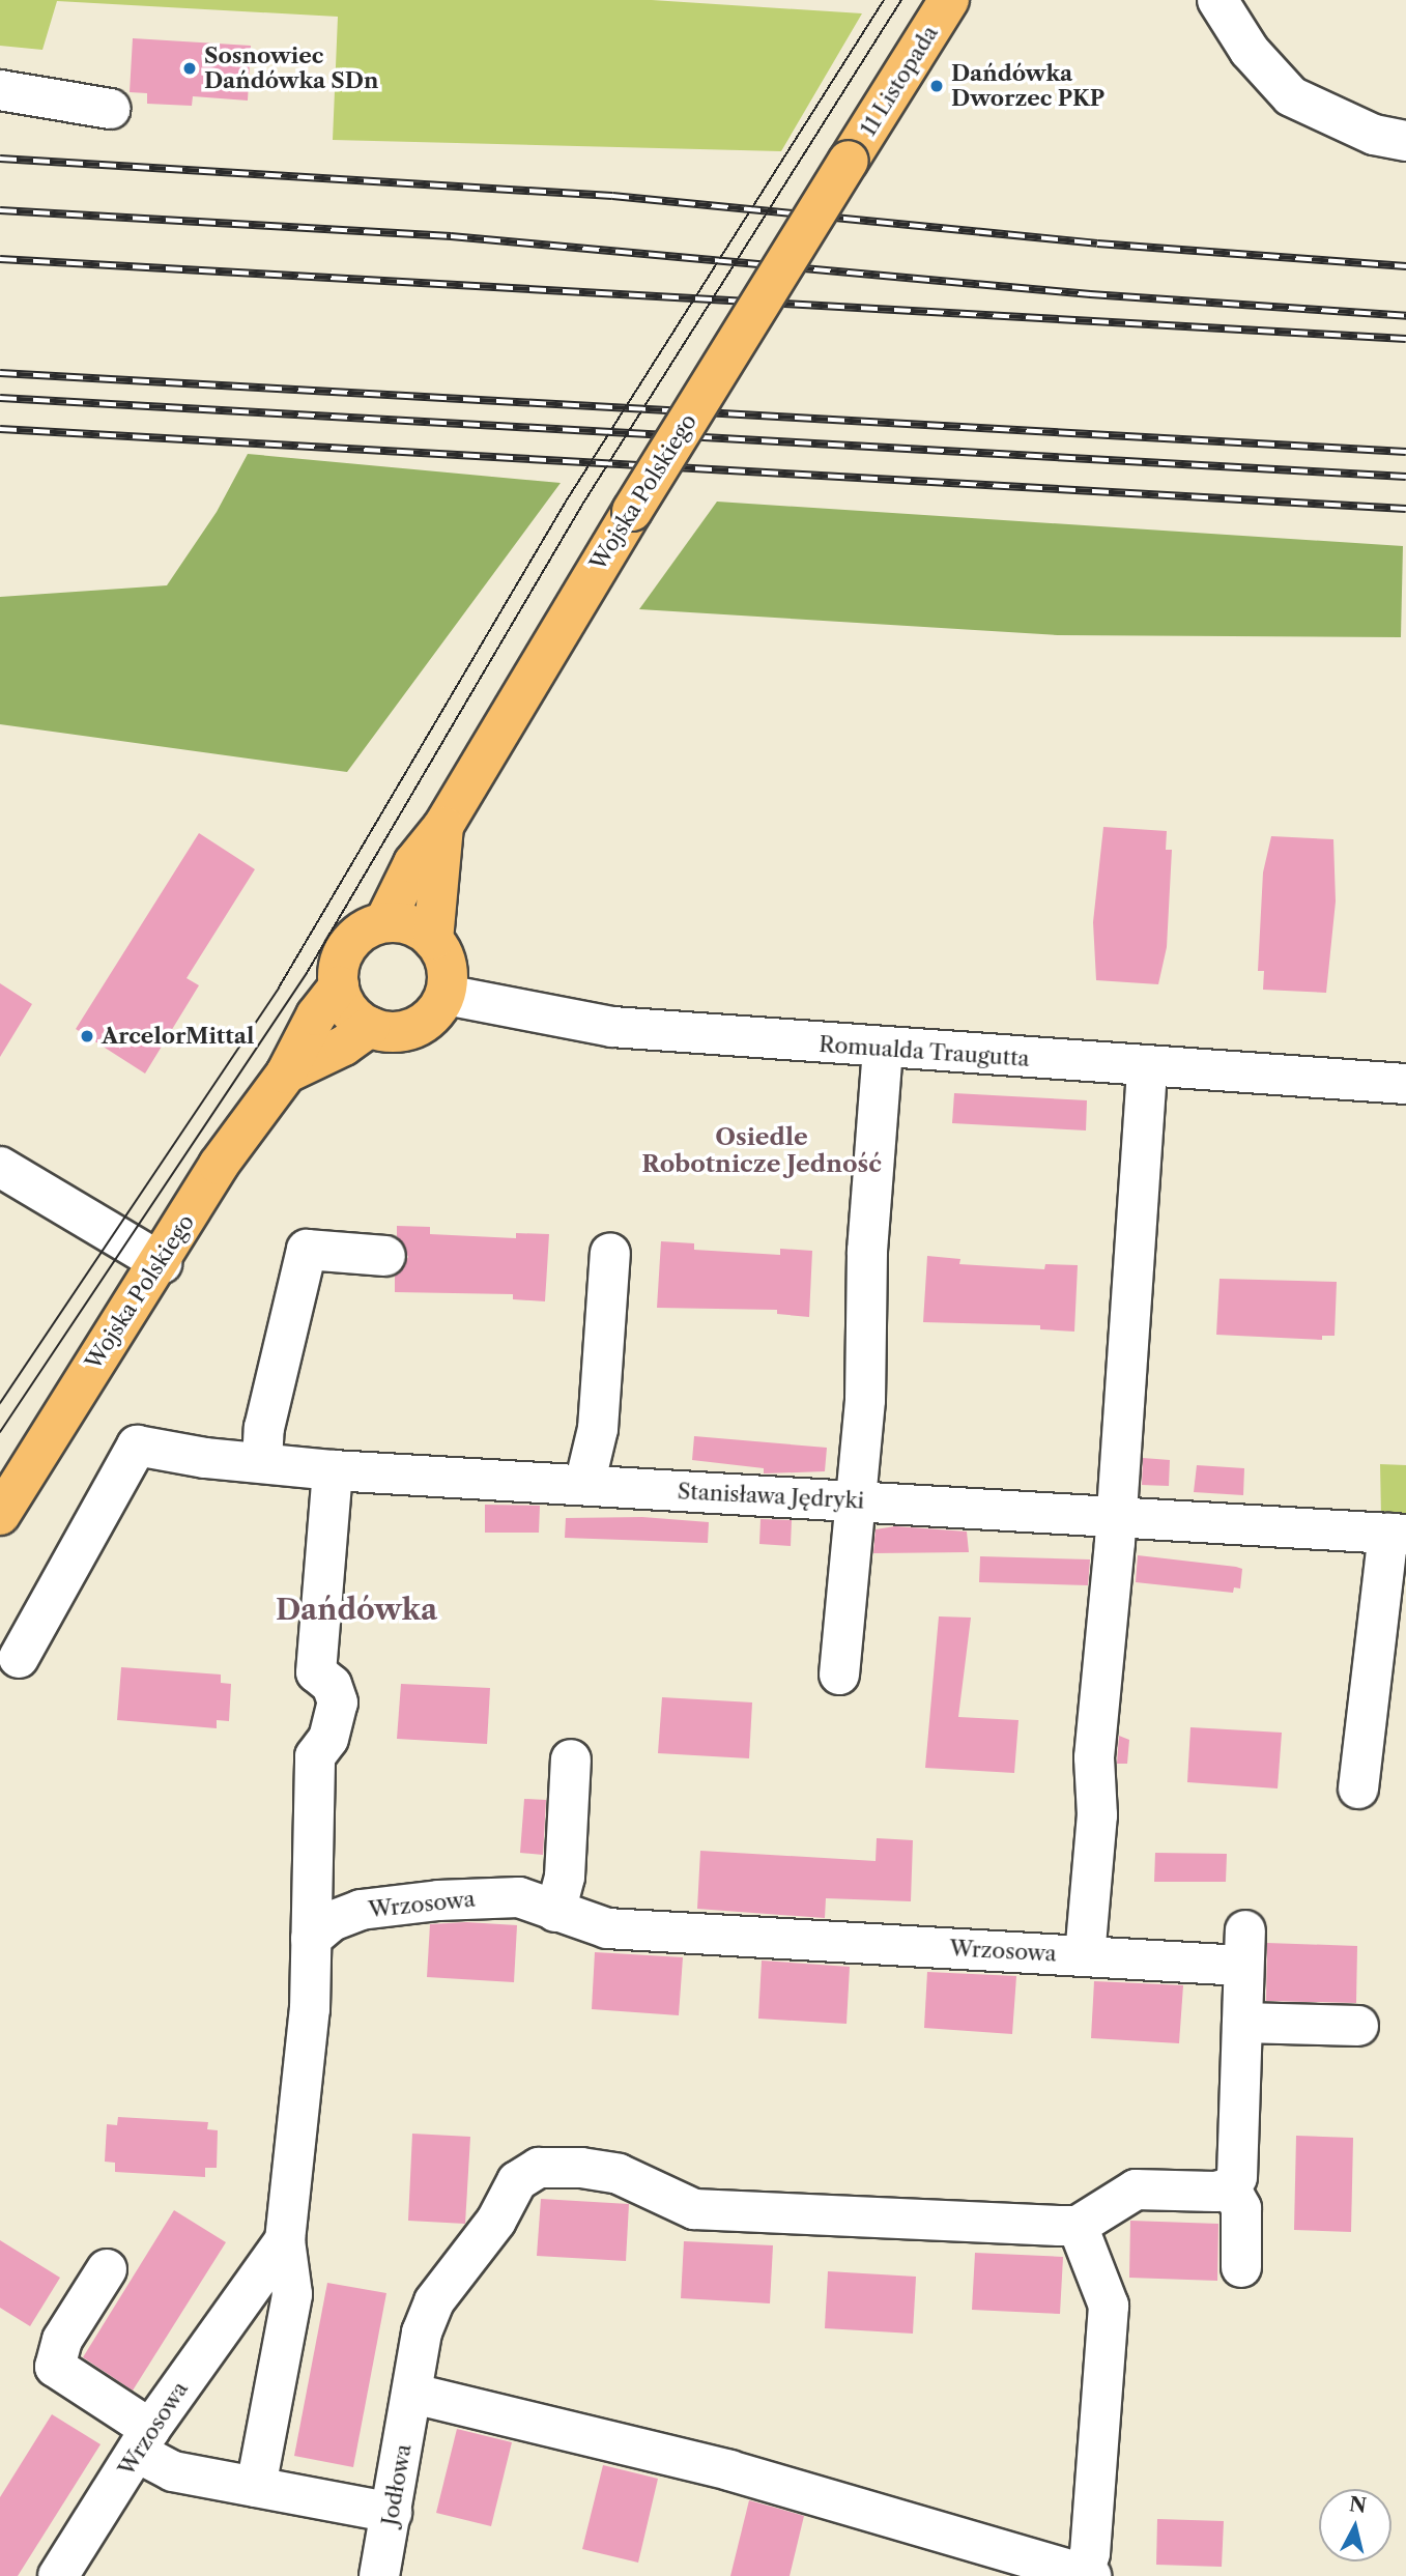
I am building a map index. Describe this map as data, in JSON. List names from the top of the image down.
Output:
{
  "streets": {
    "main road": ["11 Listopada", "Wojska Polskiego"],
    "street": [
      "Romualda Traugutta",
      "Stanisława Jędryki",
      "Wrzosowa",
      "Jodłowa"
    ]
  },
  "crossings": [
    ["11 Listopada", "Wojska Polskiego"],
    ["Wojska Polskiego", "Romualda Traugutta"]
  ],
  "districts": ["Osiedle Robotnicze Jedność", "Dańdówka"],
  "places": ["Sosnowiec Dańdówka SDn", "Dańdówka Dworzec PKP", "ArcelorMittal"],
  "north": "top"
}
